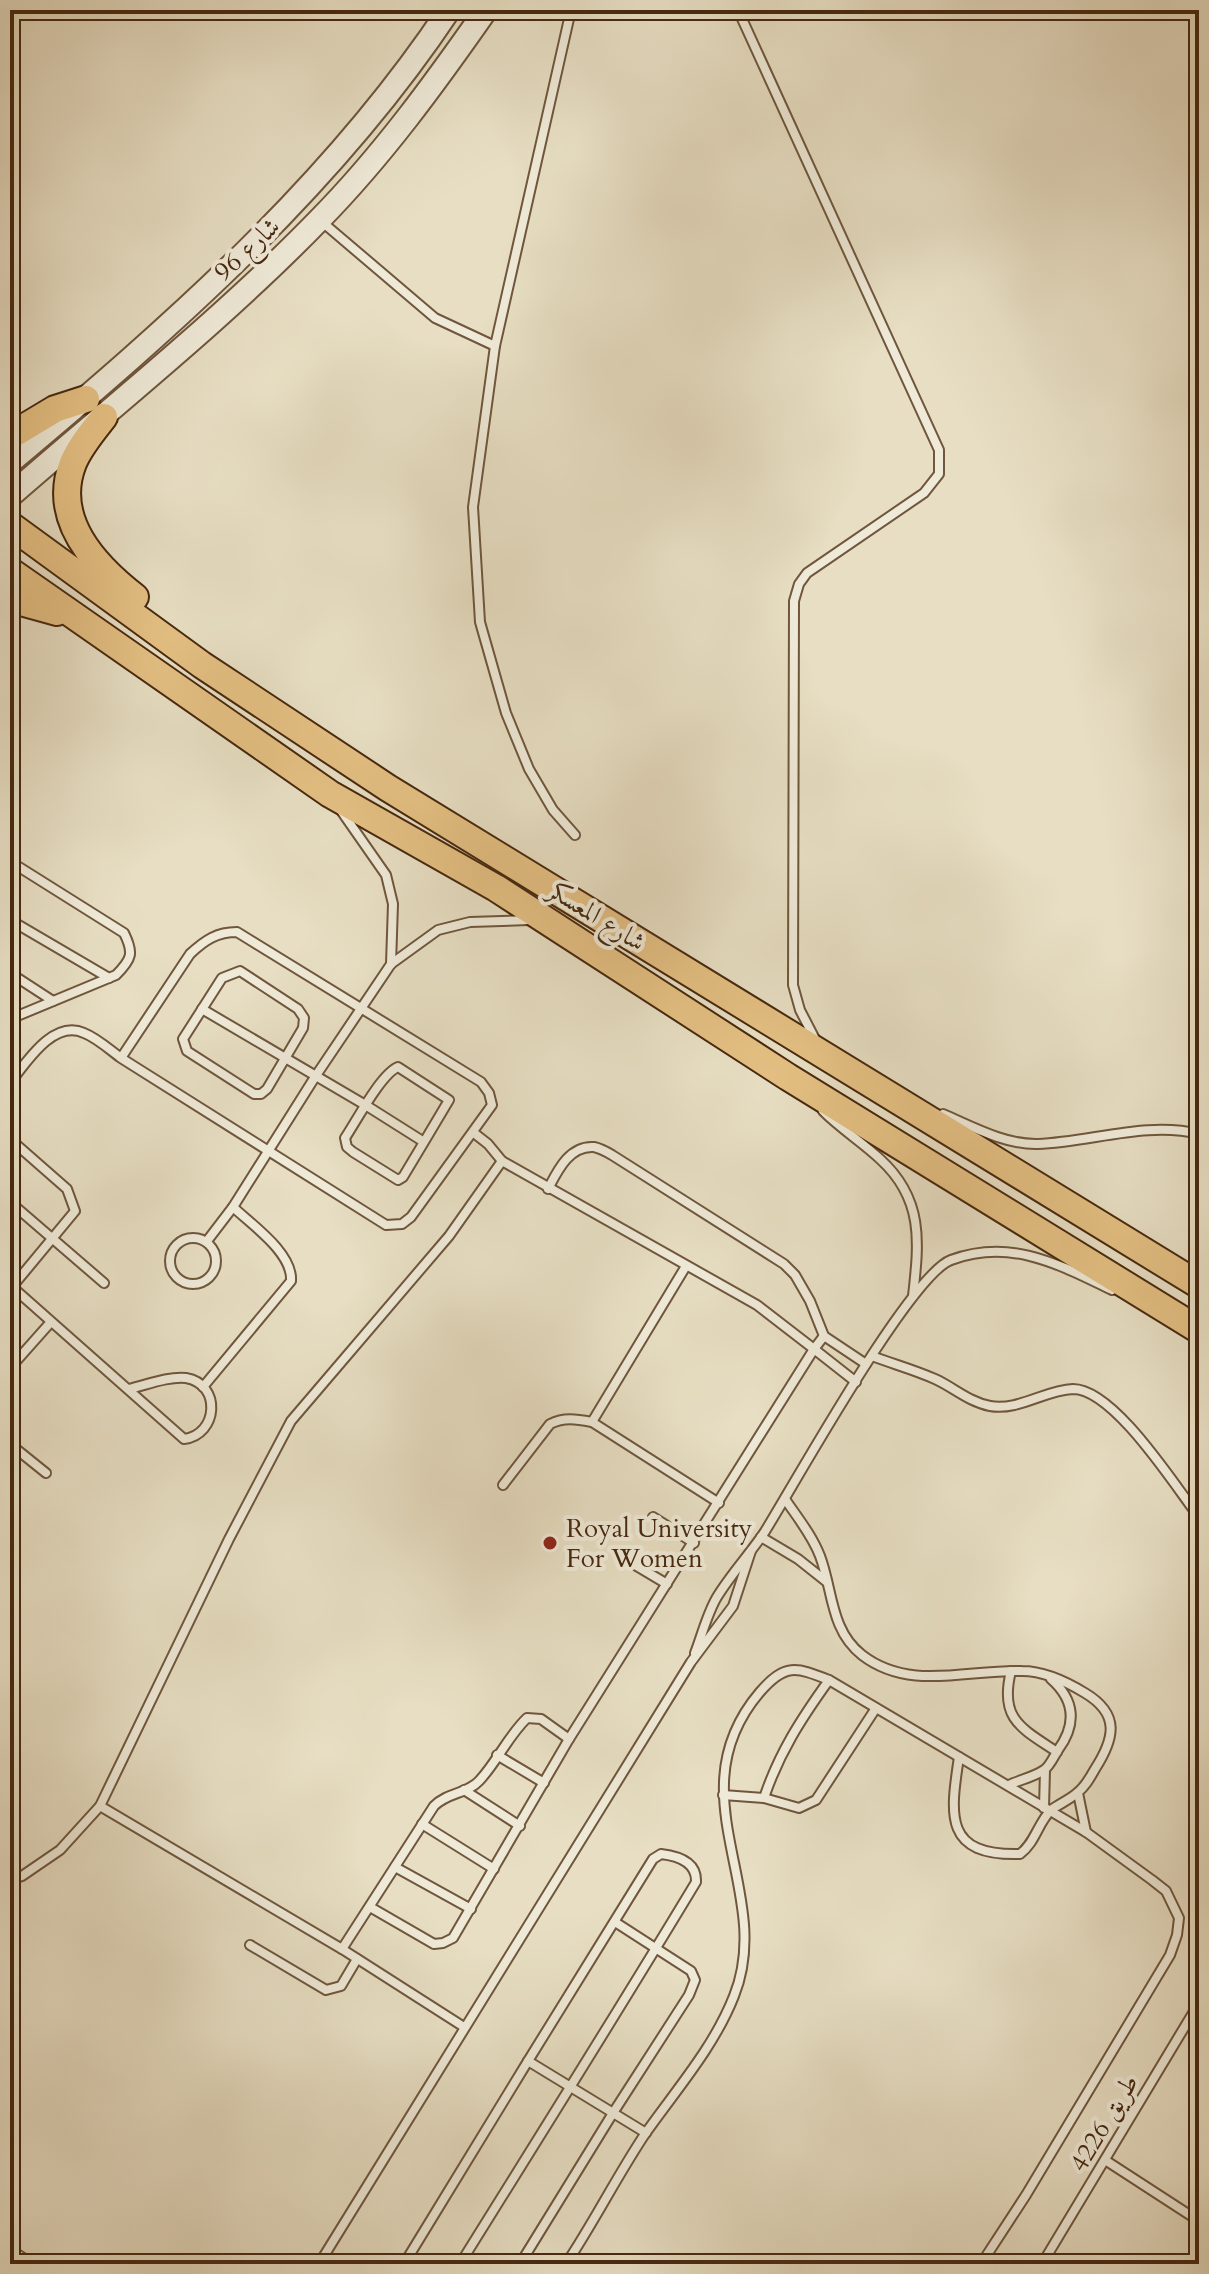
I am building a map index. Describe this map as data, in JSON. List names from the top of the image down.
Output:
{
  "streets": {
    "main road": ["شارع المعسكر"],
    "street": ["شارع 96"],
    "lane": ["طريق 4226"]
  },
  "places": ["Royal University For Women"]
}
